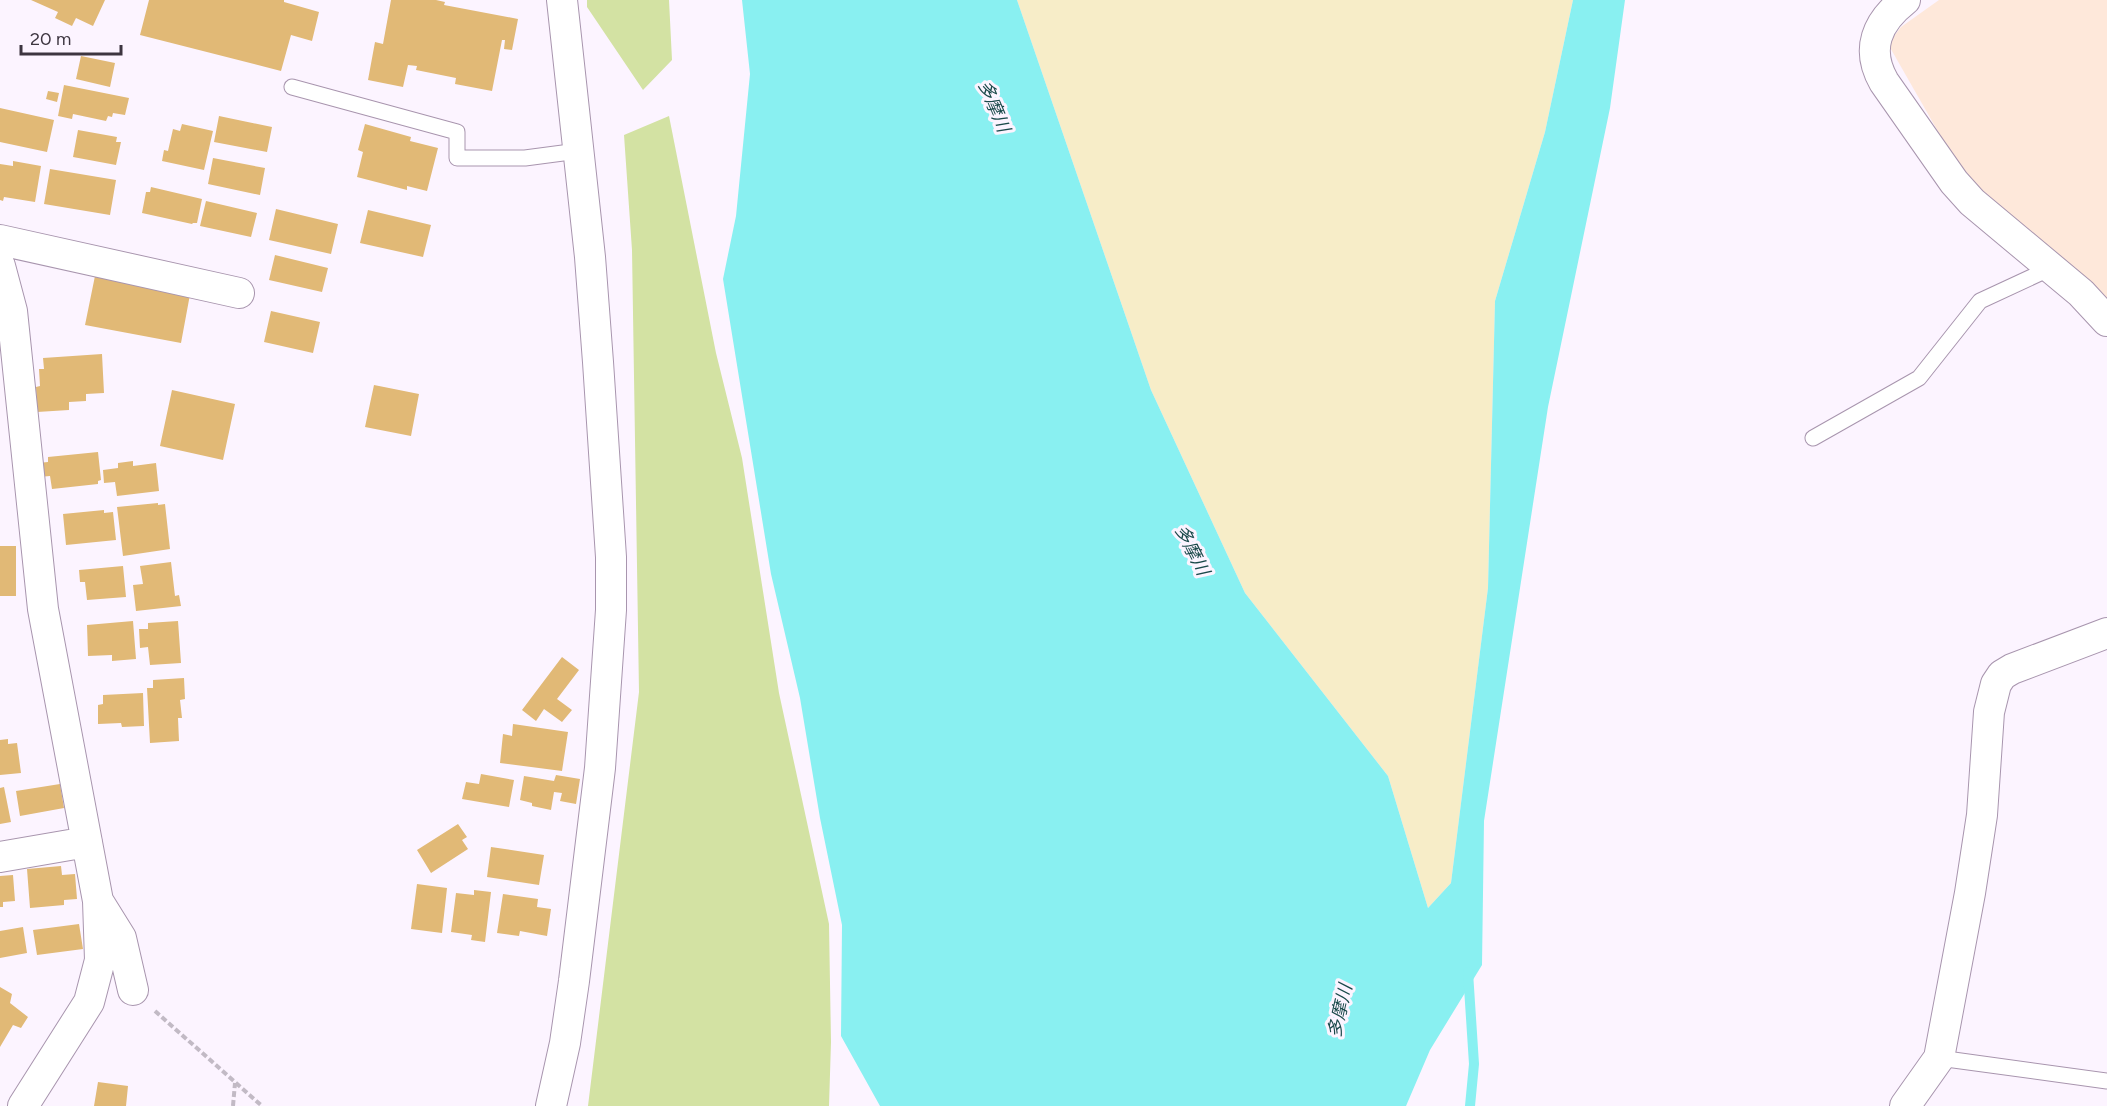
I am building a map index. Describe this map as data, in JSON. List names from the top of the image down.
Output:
{
  "water": ["多摩川"],
  "scale_bar": "20 m"
}
